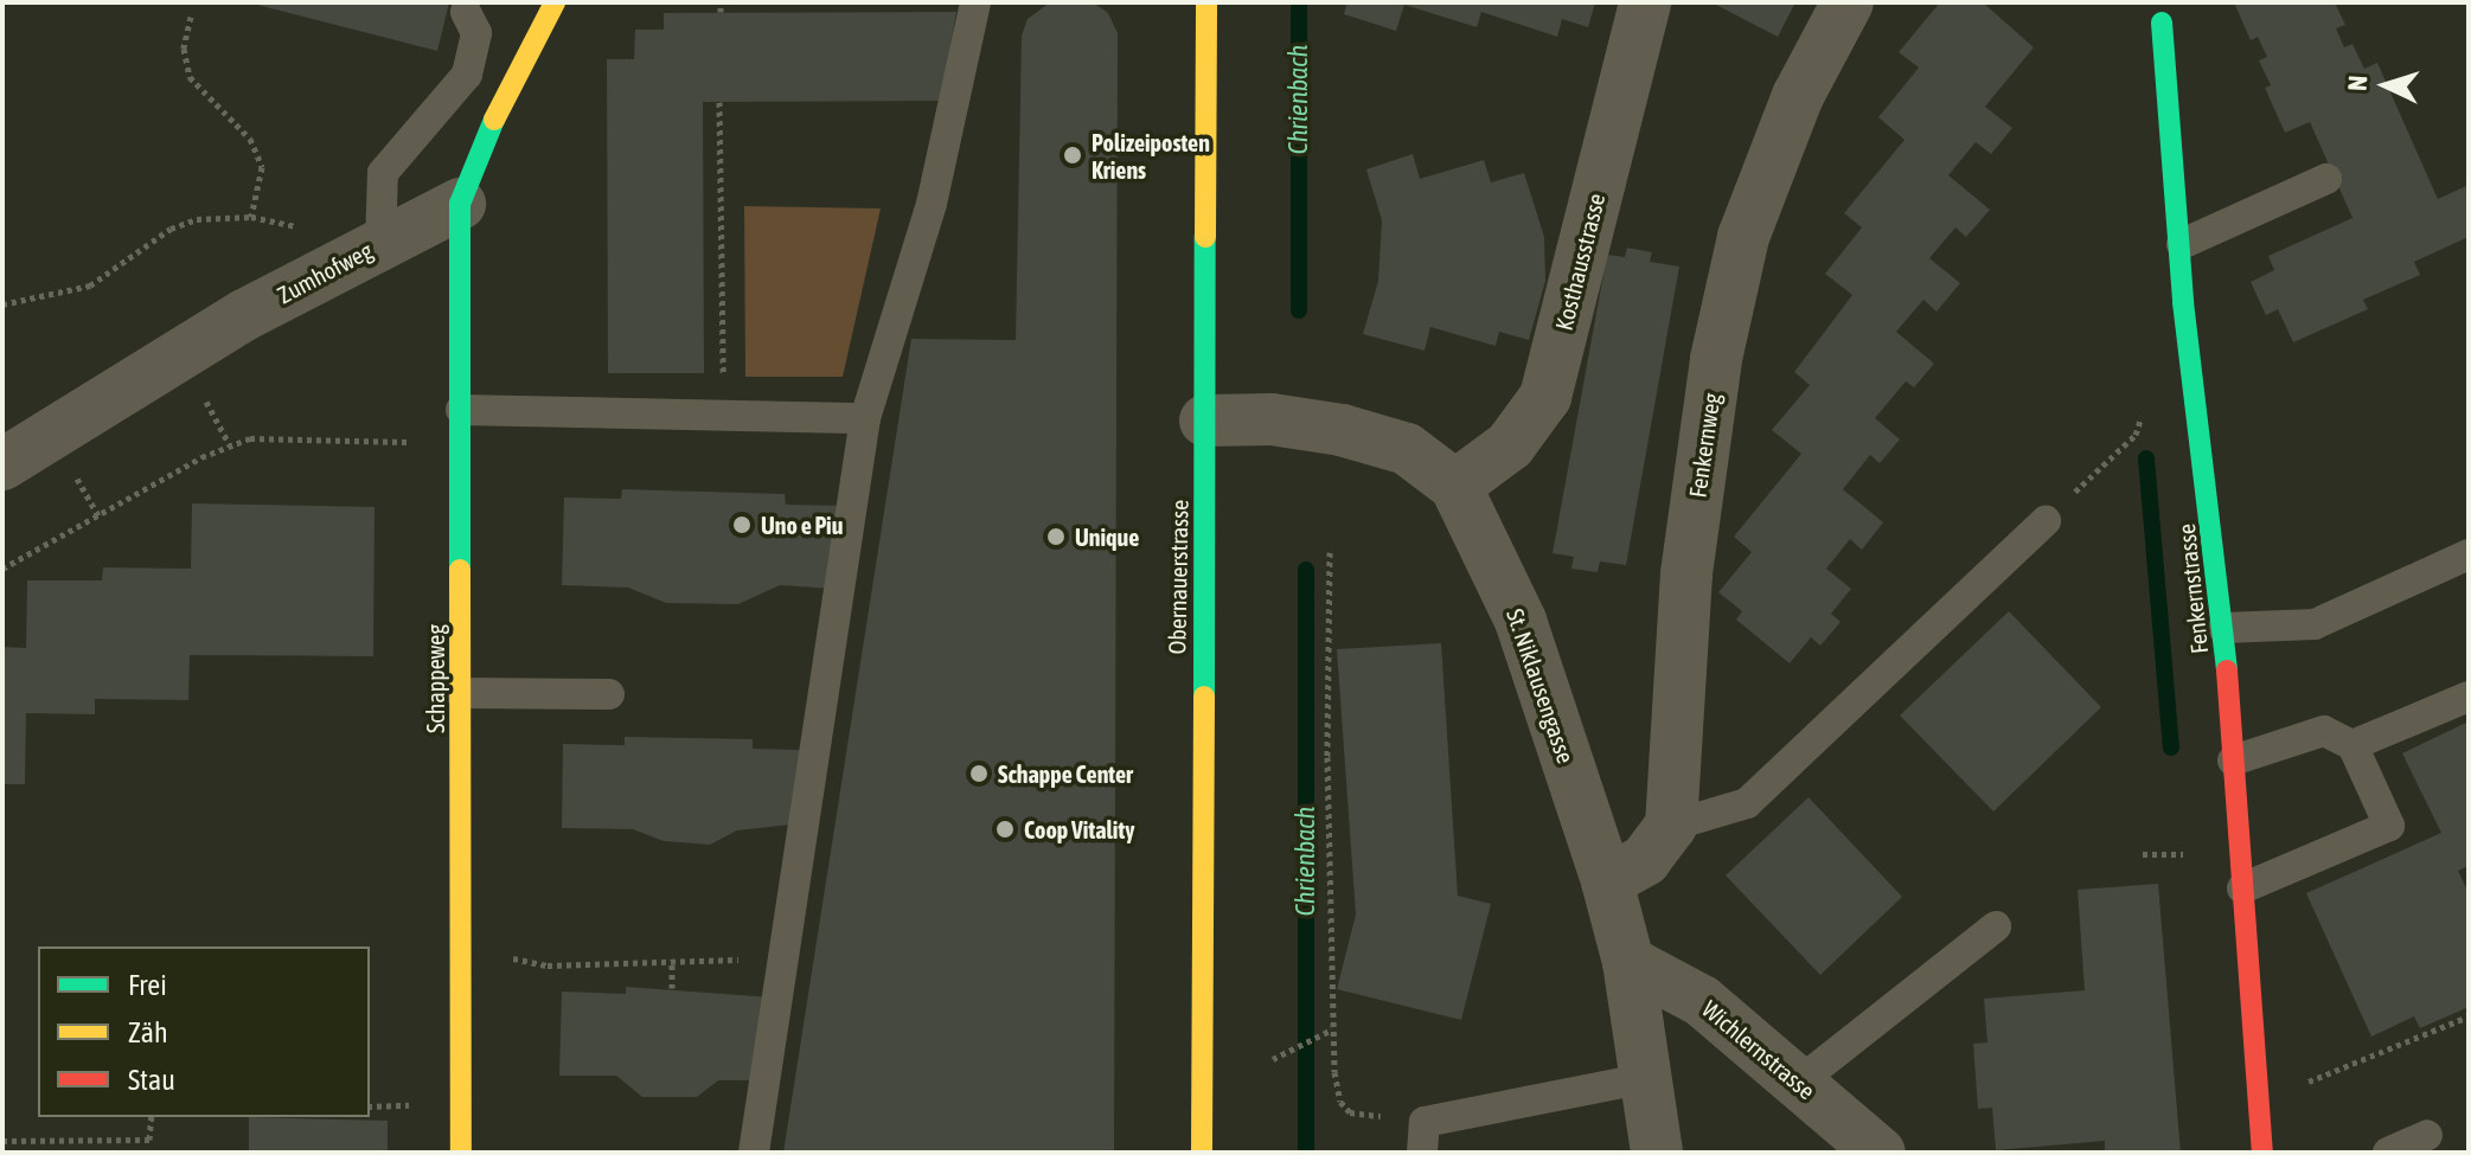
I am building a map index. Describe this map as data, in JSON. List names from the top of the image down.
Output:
{
  "streets": {
    "street": [
      "Kosthausstrasse",
      "Zumhofweg",
      "Fenkernweg",
      "Obernauerstrasse",
      "Fenkernstrasse",
      "Schappeweg",
      "St. Niklausengasse",
      "Wichlernstrasse"
    ]
  },
  "crossings": [
    ["Kosthausstrasse", "St. Niklausengasse"],
    ["Zumhofweg", "Schappeweg"],
    ["Obernauerstrasse", "St. Niklausengasse"],
    ["St. Niklausengasse", "Wichlernstrasse"]
  ],
  "water": ["Chrienbach"],
  "places": [
    "Polizeiposten Kriens",
    "Uno e Piu",
    "Unique",
    "Schappe Center",
    "Coop Vitality"
  ],
  "legend": ["Frei", "Zäh", "Stau"],
  "north": "left"
}
